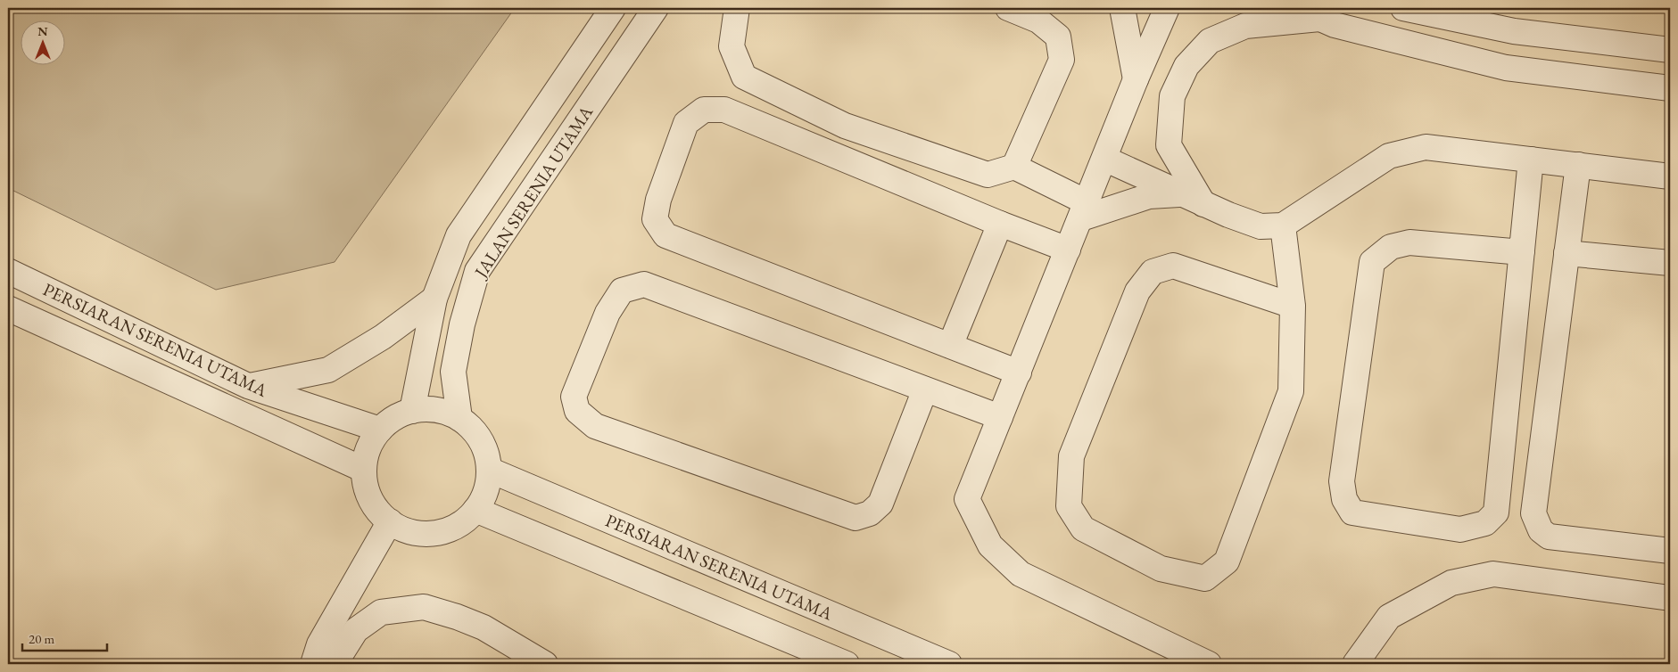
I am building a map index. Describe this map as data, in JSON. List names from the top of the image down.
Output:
{
  "streets": {
    "street": ["JALAN SERENIA UTAMA", "PERSIARAN SERENIA UTAMA"]
  },
  "crossings": [
    ["JALAN SERENIA UTAMA", "PERSIARAN SERENIA UTAMA"]
  ],
  "scale_bar": "20 m",
  "north": "top"
}
